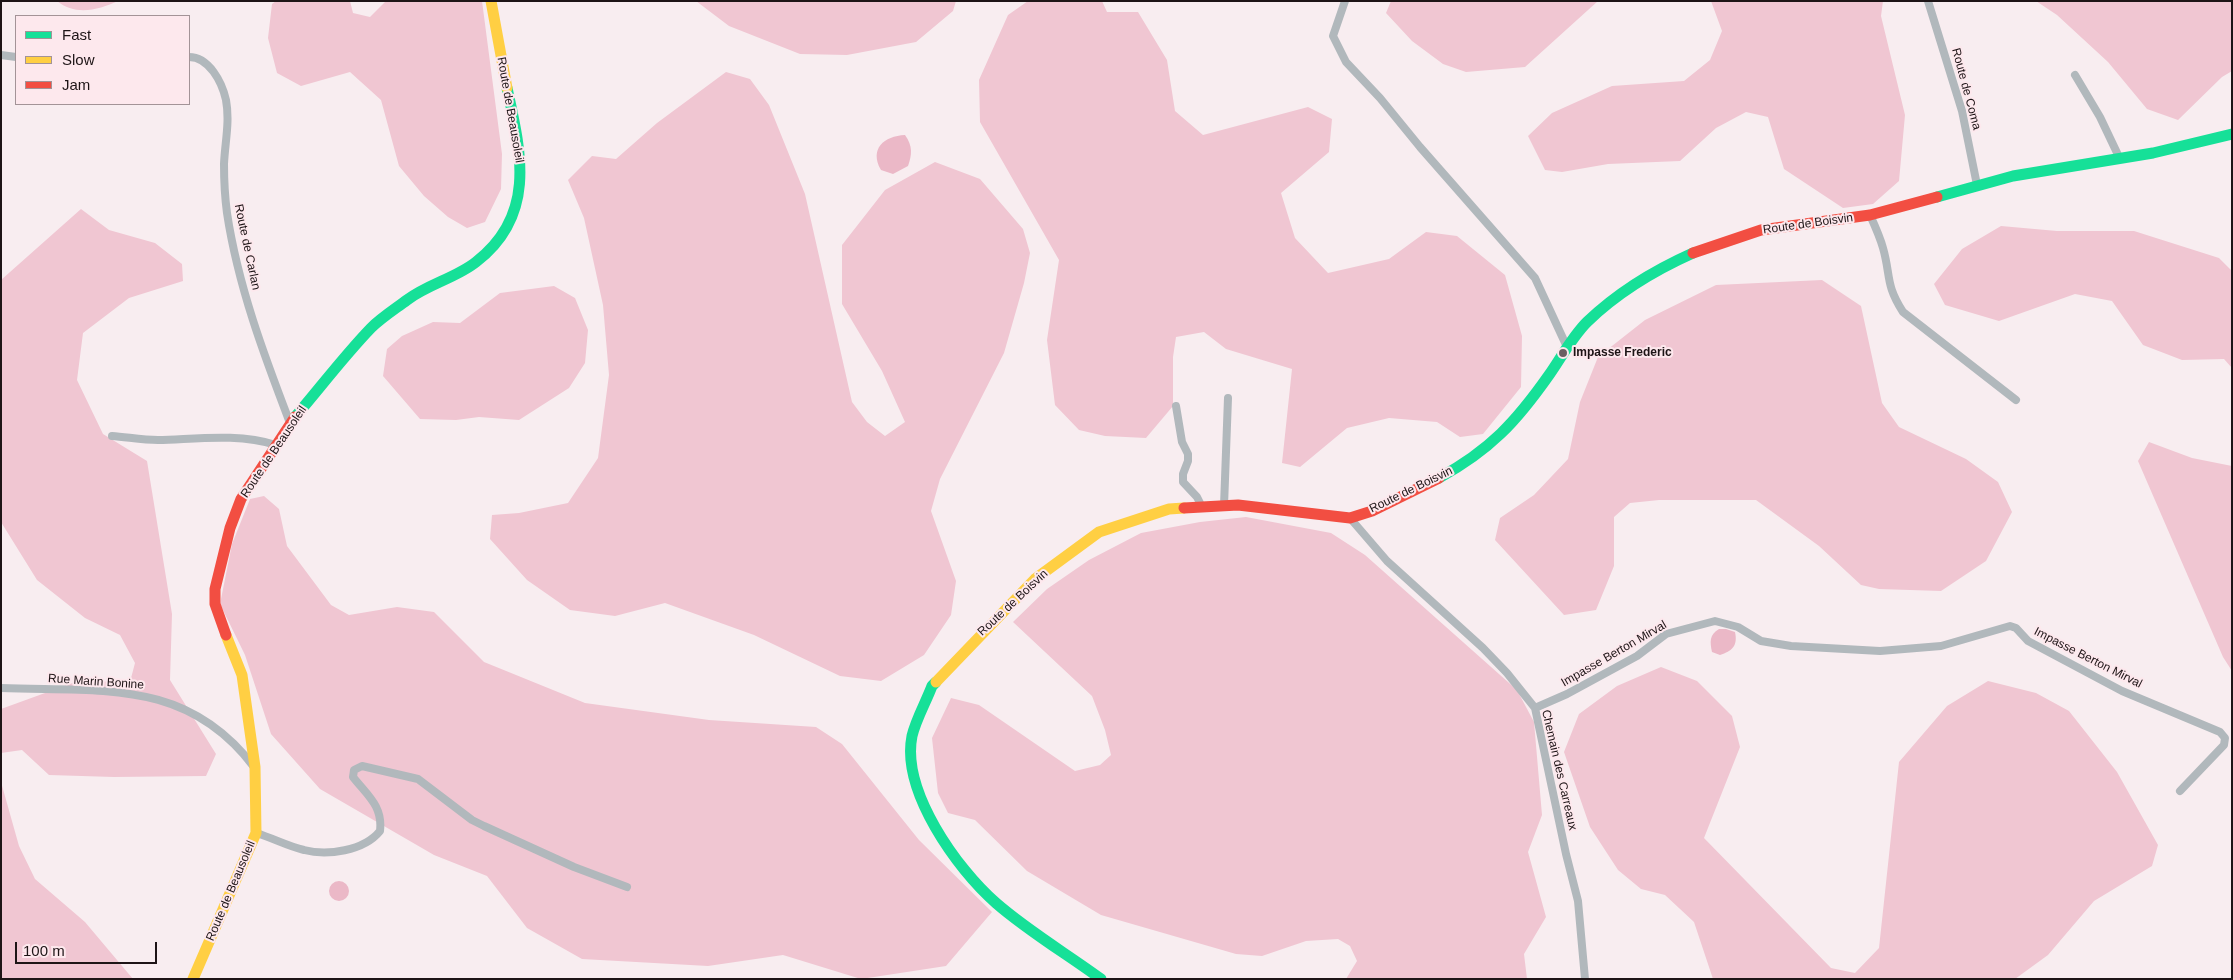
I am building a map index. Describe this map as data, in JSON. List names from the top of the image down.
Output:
{
  "streets": {
    "main road": ["Route de Beausoleil", "Route de Boisvin"],
    "street": [
      "Route de Coma",
      "Route de Carlan",
      "Impasse Berton Mirval",
      "Rue Marin Bonine",
      "Chemain des Carreaux"
    ]
  },
  "crossings": [
    ["Route de Coma", "Route de Boisvin"],
    ["Route de Beausoleil", "Route de Carlan"],
    ["Route de Beausoleil", "Rue Marin Bonine"],
    ["Route de Boisvin", "Chemain des Carreaux"],
    ["Impasse Berton Mirval", "Chemain des Carreaux"]
  ],
  "places": ["Impasse Frederic"],
  "legend": ["Fast", "Slow", "Jam"],
  "scale_bar": "100 m"
}
